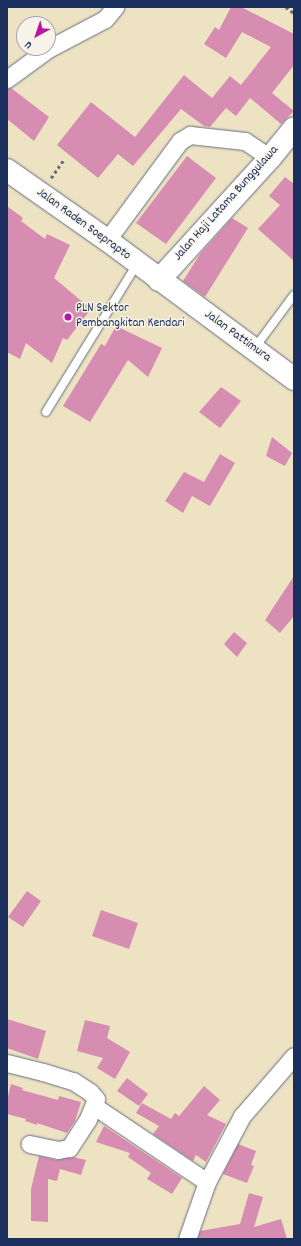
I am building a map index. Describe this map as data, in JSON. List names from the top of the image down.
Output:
{
  "streets": {
    "main road": ["Jalan Haji Latama Bunggulawa", "Jalan Raden Soeprapto", "Jalan Pattimura"]
  },
  "crossings": [
    ["Jalan Haji Latama Bunggulawa", "Jalan Raden Soeprapto"],
    ["Jalan Haji Latama Bunggulawa", "Jalan Pattimura"],
    ["Jalan Raden Soeprapto", "Jalan Pattimura"]
  ],
  "places": ["PLN Sektor Pembangkitan Kendari"],
  "north": "bottom left"
}
